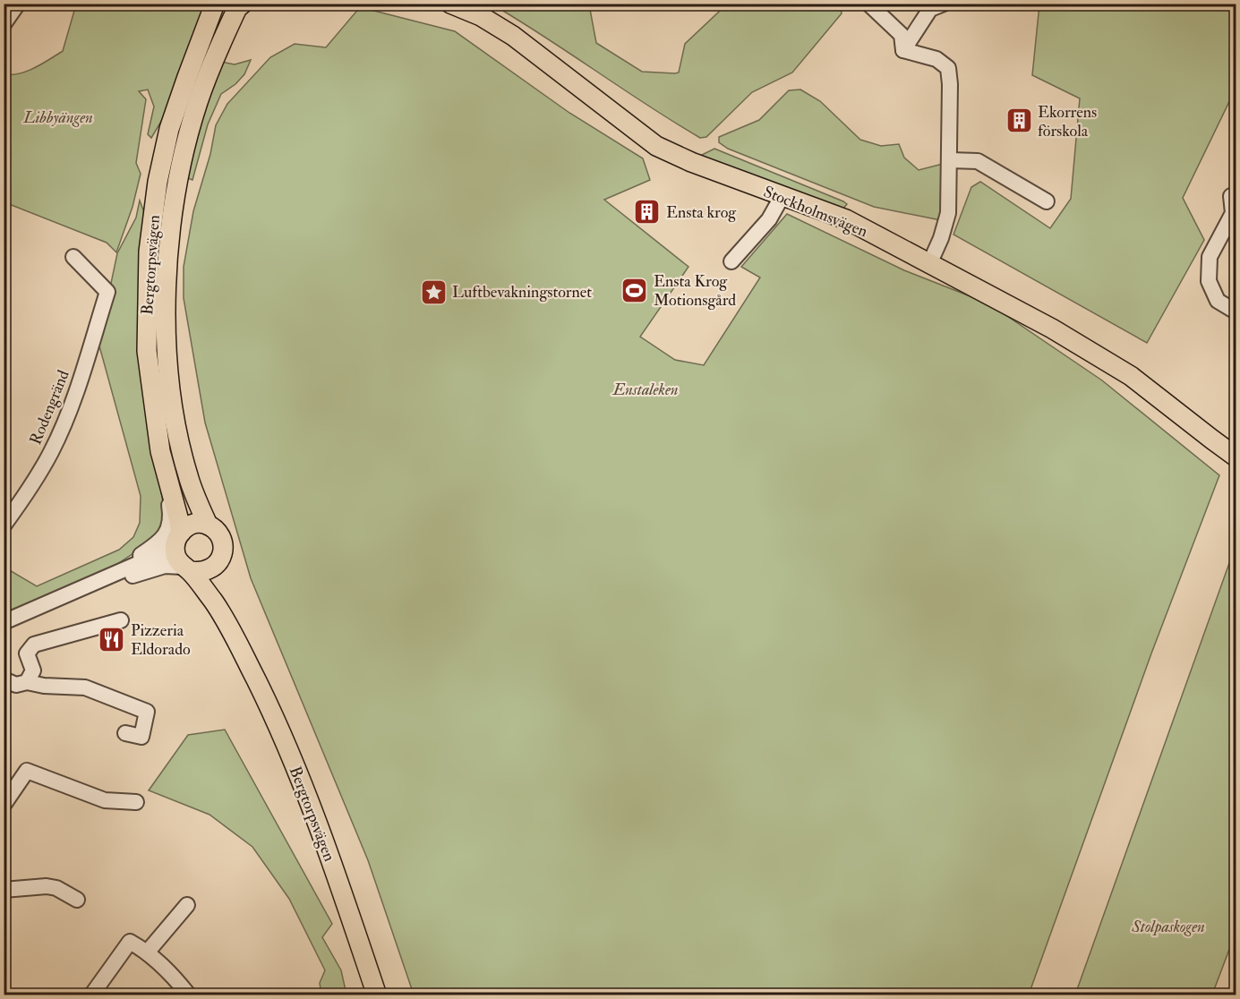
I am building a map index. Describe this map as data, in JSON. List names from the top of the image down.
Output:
{
  "streets": {
    "main road": ["Stockholmsvägen", "Bergtorpsvägen"],
    "street": ["Rodengränd"]
  },
  "parks": ["Libbyängen", "Enstaleken", "Stolpaskogen"],
  "places": {
    "building": ["Ekorrens förskola", "Ensta krog"],
    "sports": ["Ensta Krog Motionsgård"],
    "place": ["Luftbevakningstornet"],
    "restaurant": ["Pizzeria Eldorado"]
  }
}
